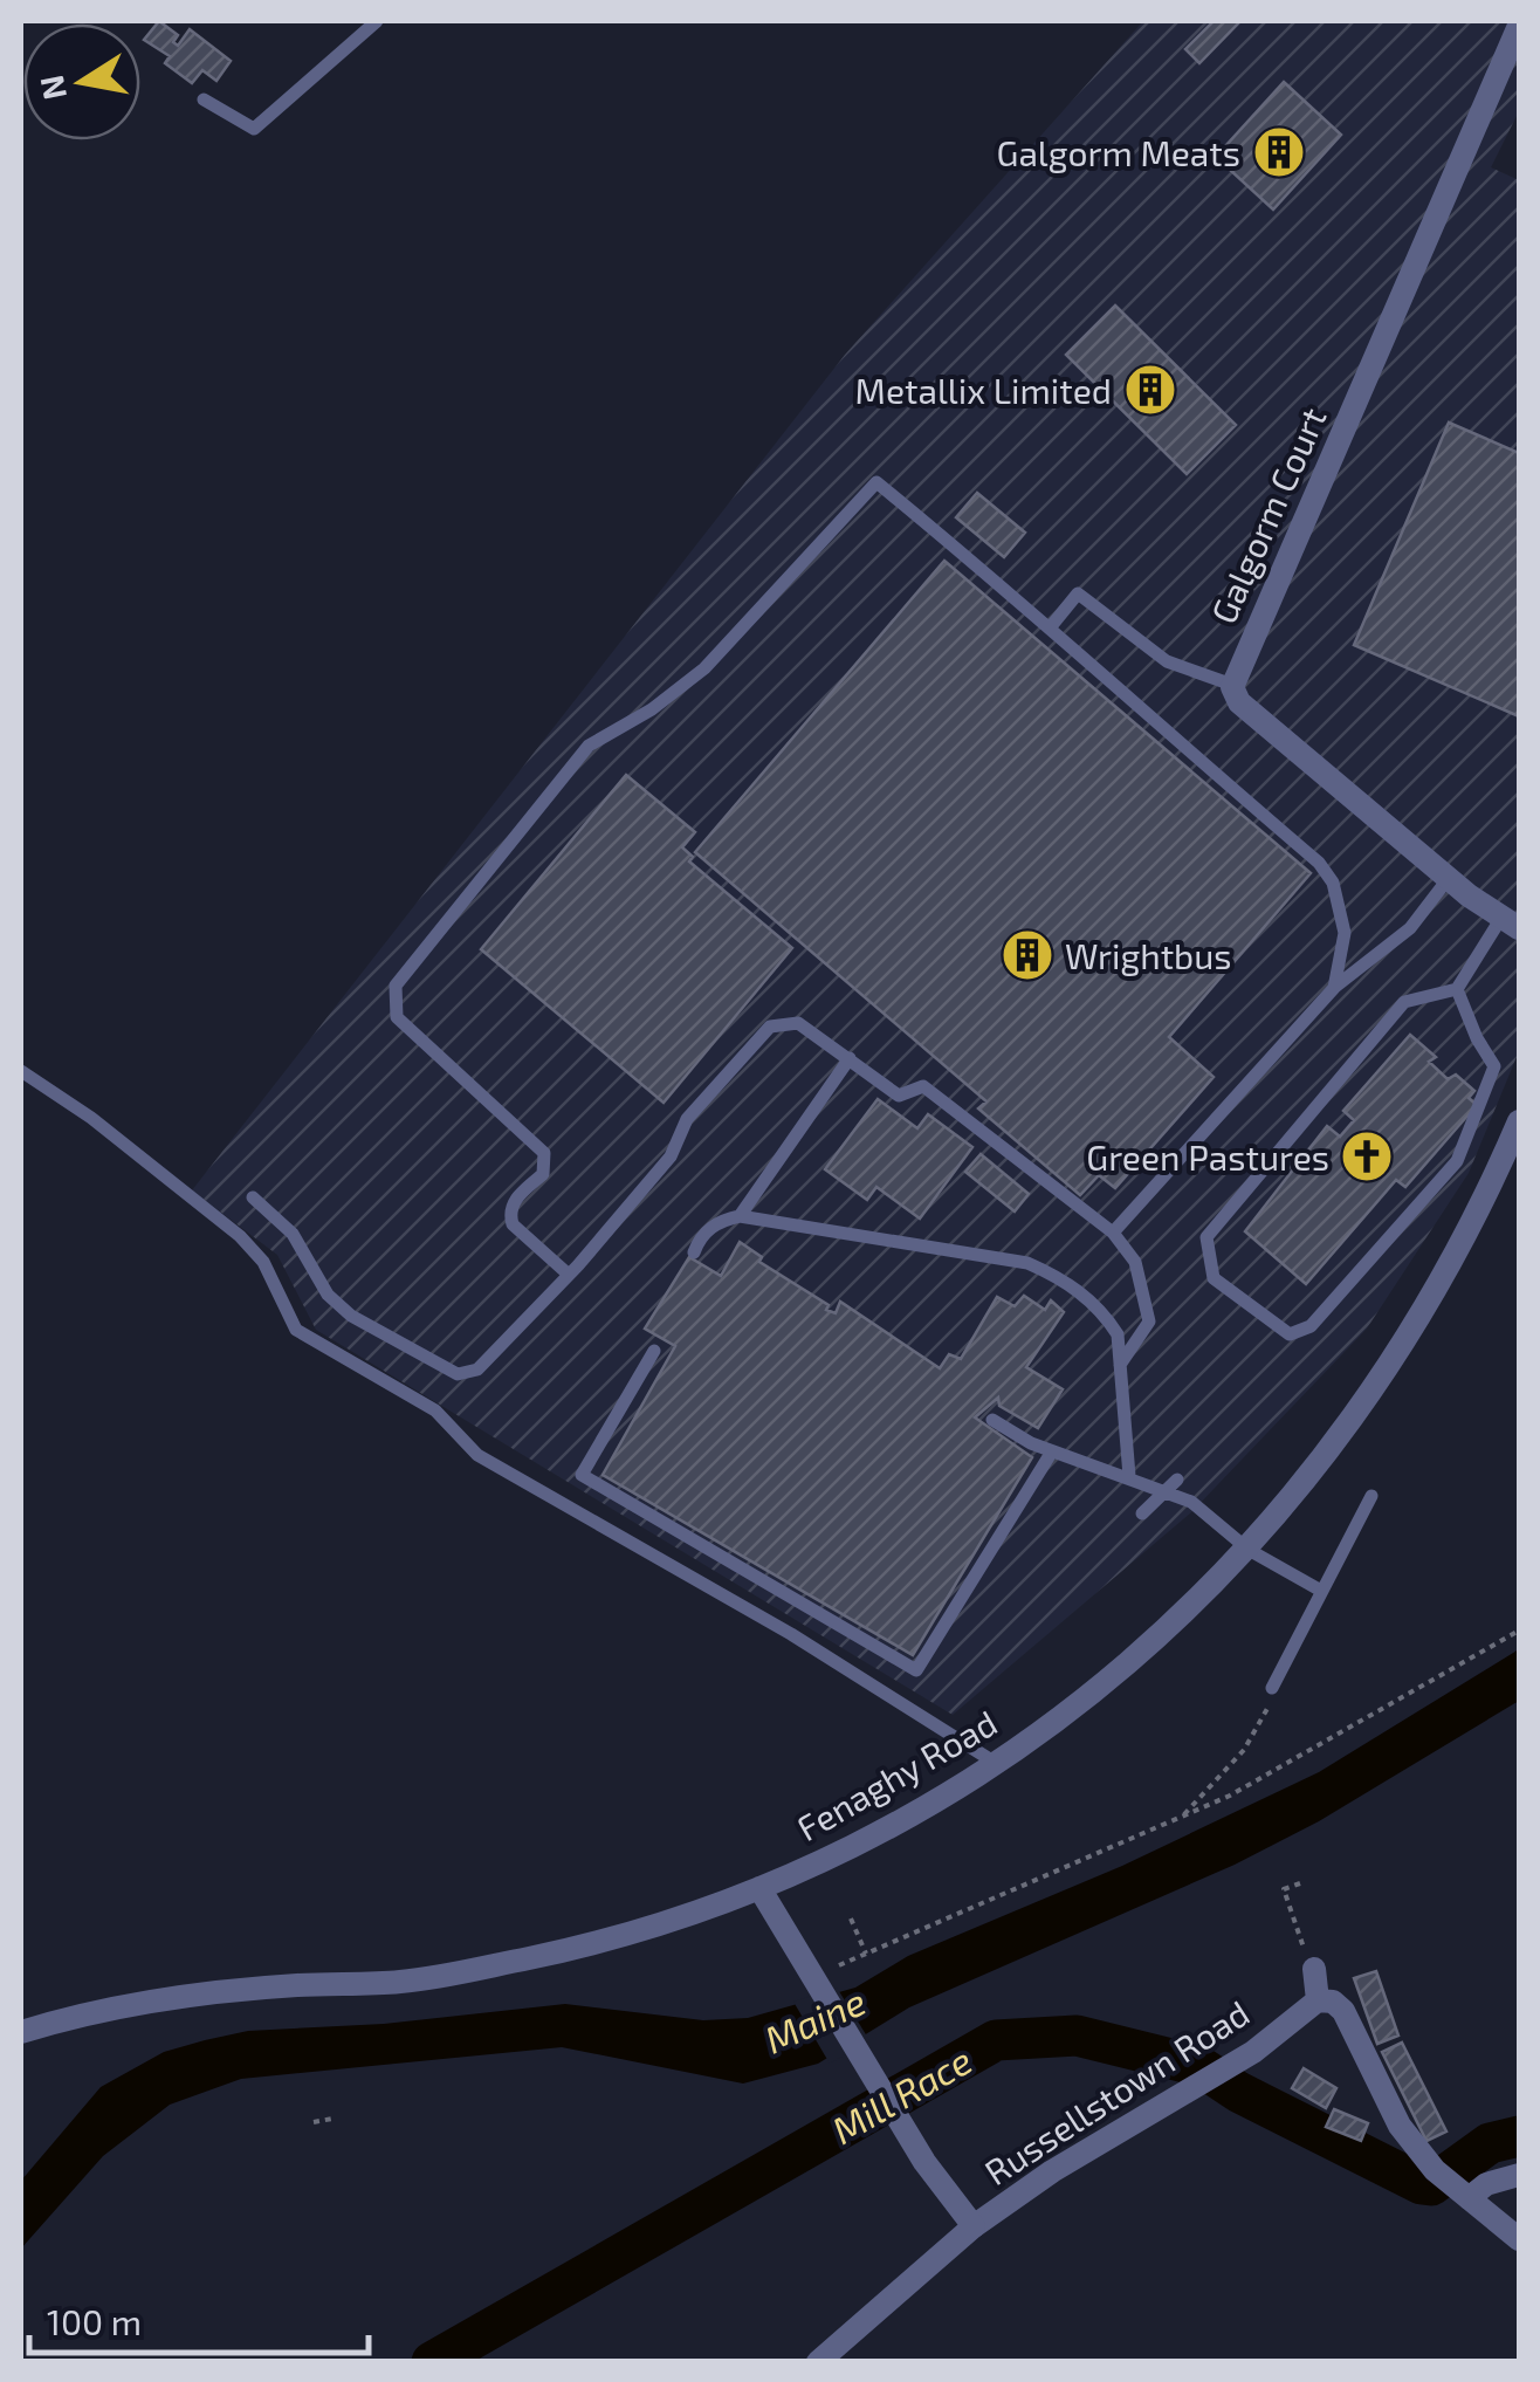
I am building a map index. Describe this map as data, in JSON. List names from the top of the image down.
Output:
{
  "streets": {
    "street": ["Galgorm Court", "Fenaghy Road", "Russellstown Road"]
  },
  "water": ["Maine", "Mill Race"],
  "places": {
    "building": ["Galgorm Meats", "Metallix Limited", "Wrightbus"],
    "church": ["Green Pastures"]
  },
  "scale_bar": "100 m",
  "north": "left"
}
